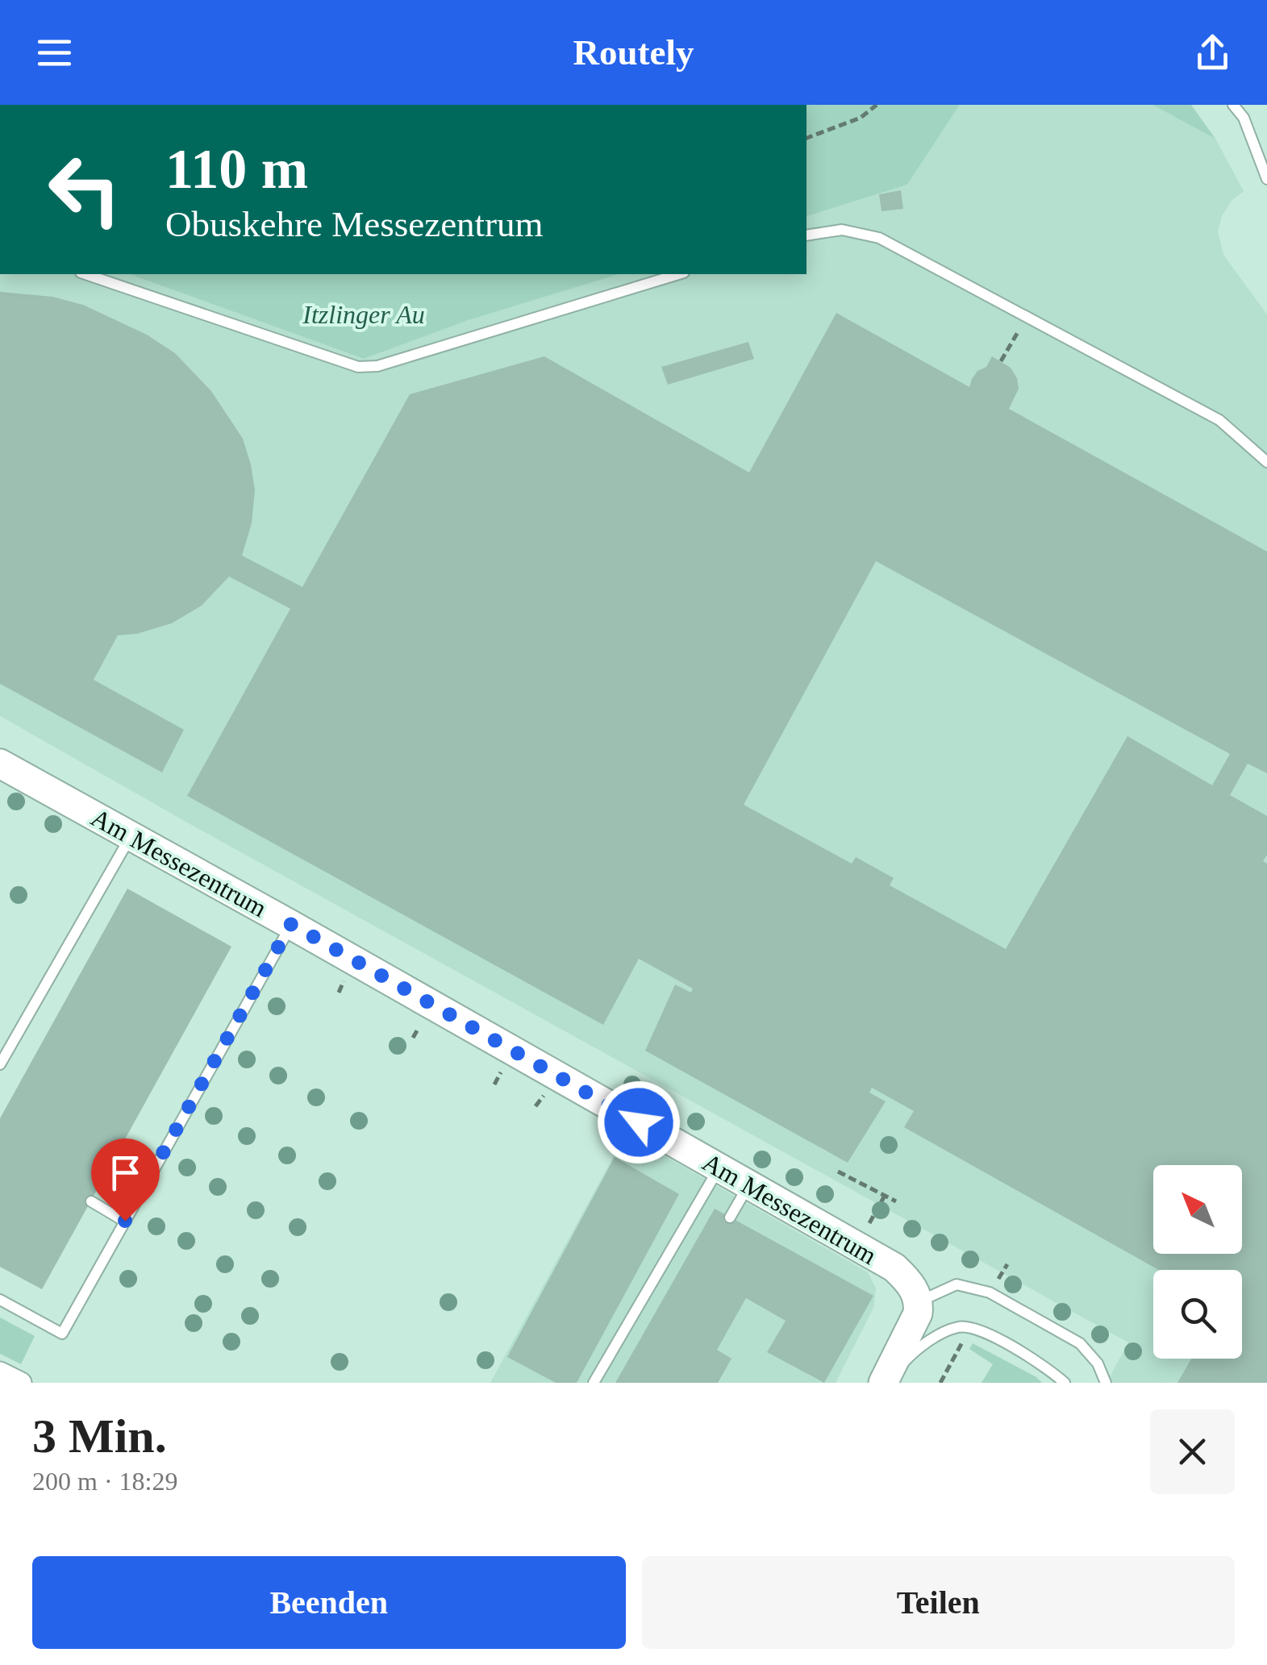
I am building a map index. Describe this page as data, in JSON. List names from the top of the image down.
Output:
{
  "streets": {
    "street": ["Am Messezentrum"]
  },
  "parks": ["Itzlinger Au"],
  "north": "top left",
  "page": {
    "header": "Routely",
    "turn": ["110 m", "Obuskehre Messezentrum"],
    "heading": ["3 Min.", "200 m · 18:29"],
    "buttons": ["Beenden", "Teilen"]
  }
}
